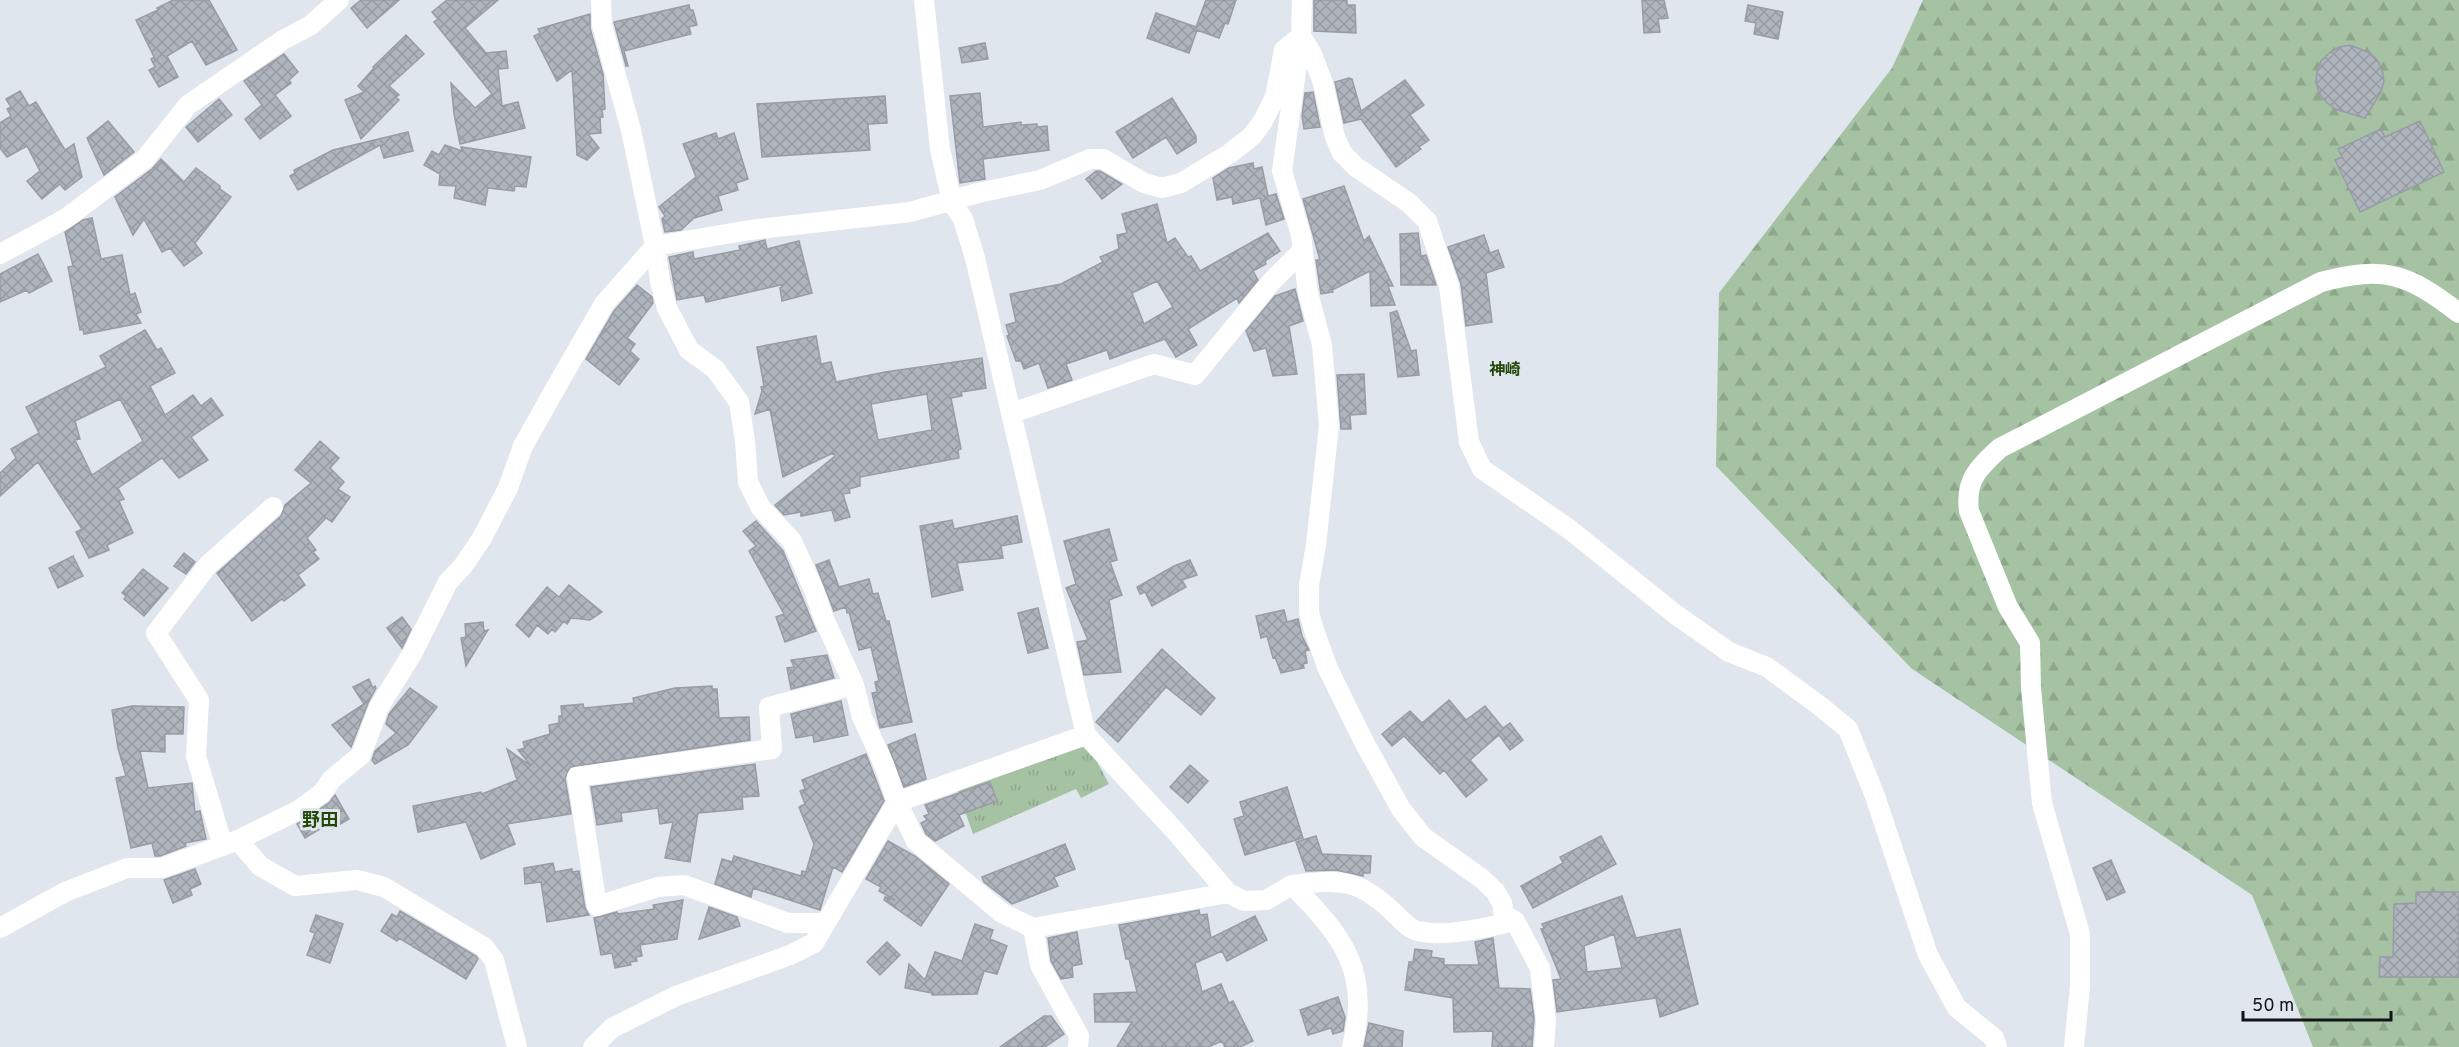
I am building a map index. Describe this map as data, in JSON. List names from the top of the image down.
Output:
{
  "districts": ["神崎", "野田"],
  "scale_bar": "50 m"
}
